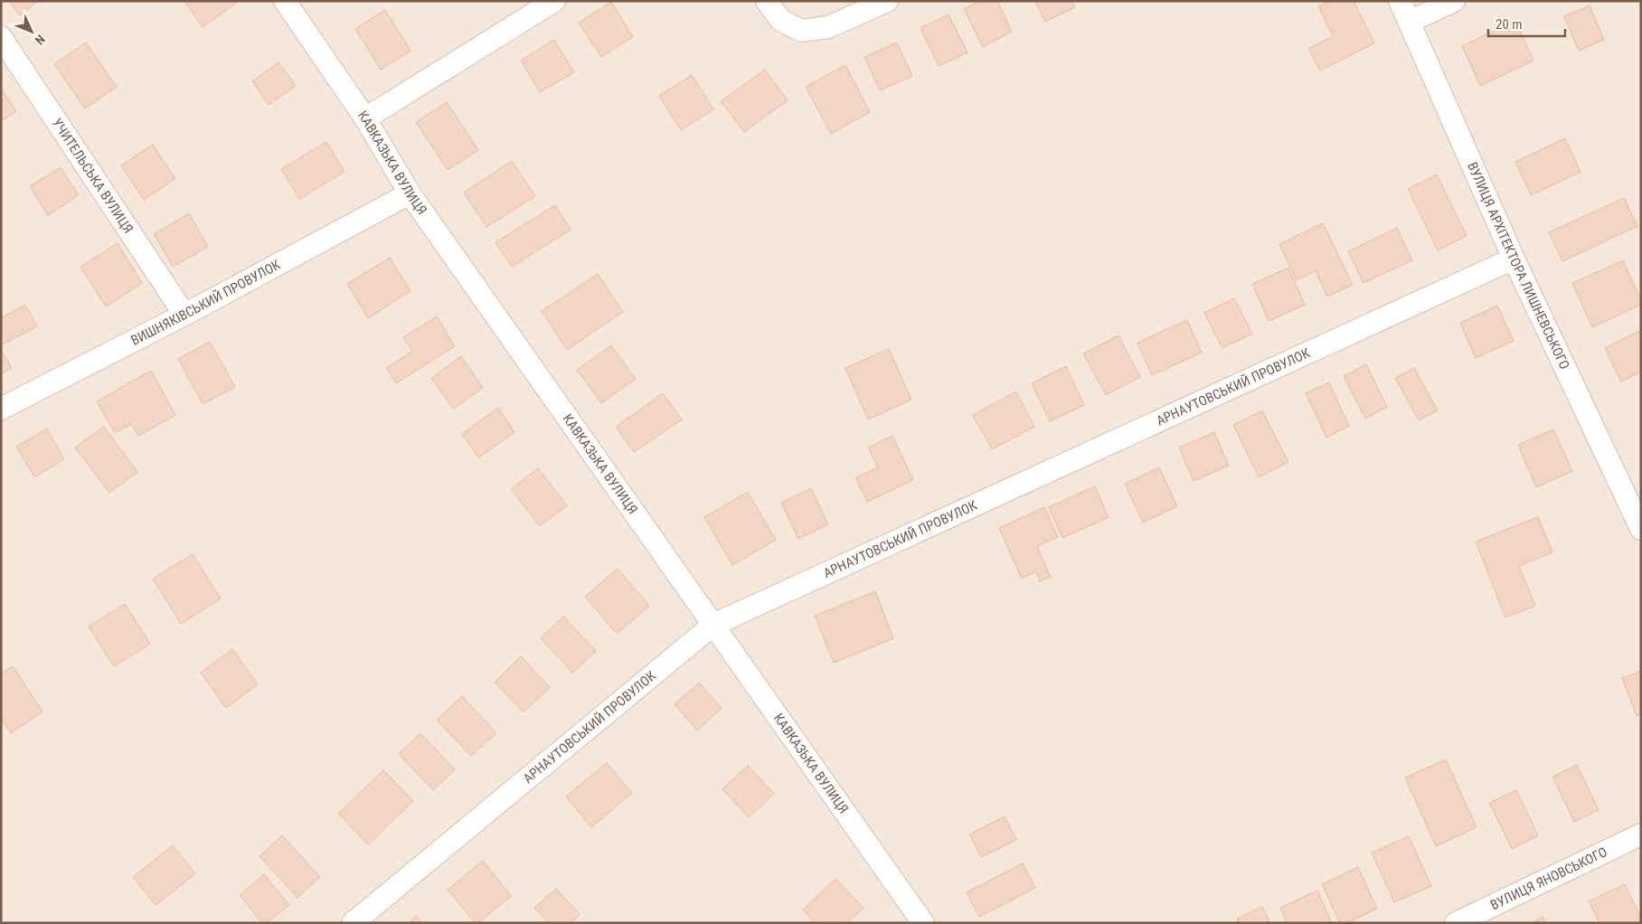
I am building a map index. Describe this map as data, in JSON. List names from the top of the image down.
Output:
{
  "streets": {
    "street": [
      "КАВКАЗЬКА ВУЛИЦЯ",
      "УЧИТЕЛЬСЬКА ВУЛИЦЯ",
      "ВУЛИЦЯ АРХІТЕКТОРА ЛИШНЕВСЬКОГО",
      "ВИШНЯКІВСЬКИЙ ПРОВУЛОК",
      "АРНАУТОВСЬКИЙ ПРОВУЛОК",
      "ВУЛИЦЯ ЯНОВСЬКОГО"
    ]
  },
  "crossings": [
    ["КАВКАЗЬКА ВУЛИЦЯ", "ВИШНЯКІВСЬКИЙ ПРОВУЛОК"],
    ["КАВКАЗЬКА ВУЛИЦЯ", "АРНАУТОВСЬКИЙ ПРОВУЛОК"],
    ["УЧИТЕЛЬСЬКА ВУЛИЦЯ", "ВИШНЯКІВСЬКИЙ ПРОВУЛОК"],
    ["ВУЛИЦЯ АРХІТЕКТОРА ЛИШНЕВСЬКОГО", "АРНАУТОВСЬКИЙ ПРОВУЛОК"]
  ],
  "scale_bar": "20 m",
  "north": "bottom right"
}
